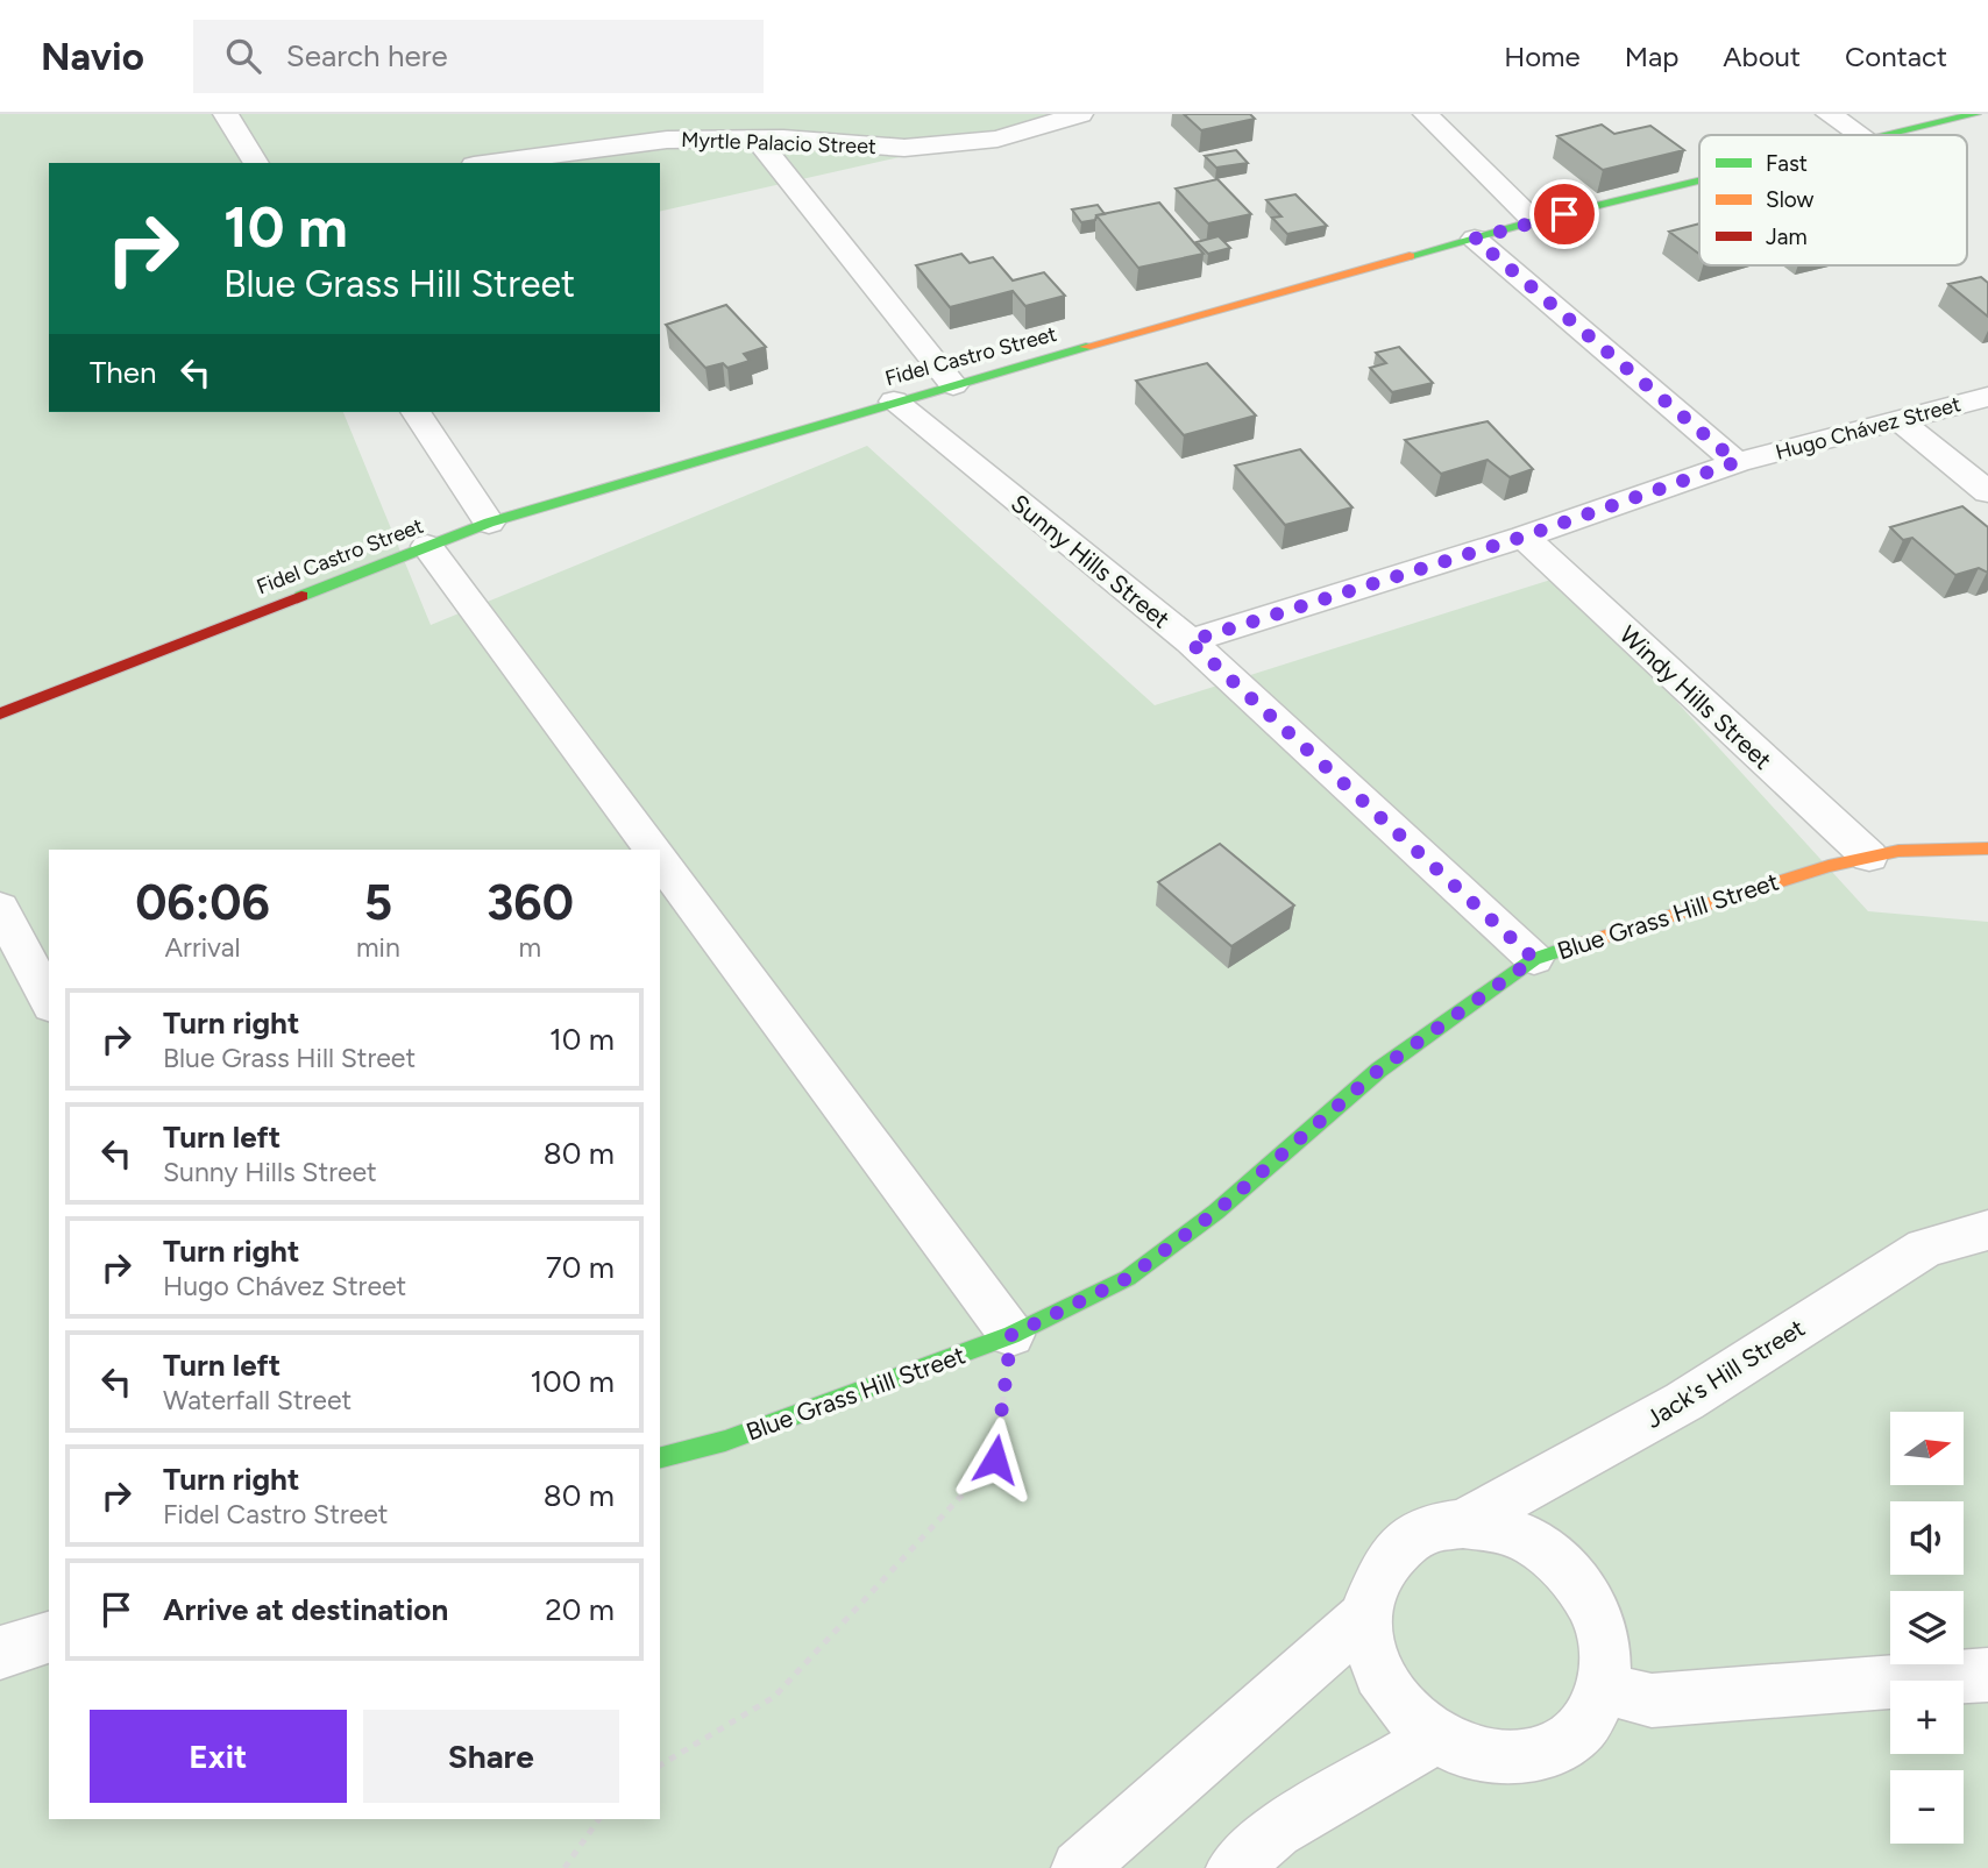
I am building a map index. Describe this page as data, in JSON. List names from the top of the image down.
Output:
{
  "streets": {
    "street": [
      "Myrtle Palacio Street",
      "Fidel Castro Street",
      "Hugo Chávez Street",
      "Sunny Hills Street",
      "Windy Hills Street",
      "Blue Grass Hill Street",
      "Jack's Hill Street"
    ]
  },
  "crossings": [
    ["Fidel Castro Street", "Sunny Hills Street"],
    ["Hugo Chávez Street", "Sunny Hills Street"],
    ["Hugo Chávez Street", "Windy Hills Street"],
    ["Sunny Hills Street", "Blue Grass Hill Street"],
    ["Windy Hills Street", "Blue Grass Hill Street"]
  ],
  "legend": ["Fast", "Slow", "Jam"],
  "north": "right",
  "page": {
    "header": "Navio",
    "search": "Search here",
    "nav": [
      "Home",
      "Map",
      "About",
      "Contact"
    ],
    "turn": ["10 m", "Blue Grass Hill Street"],
    "then": "Then",
    "eta": [
      "06:06",
      "Arrival",
      "5",
      "min",
      "360",
      "m"
    ],
    "list": [
      {
        "name": "Turn right",
        "note": "Blue Grass Hill Street",
        "value": "10 m"
      },
      {
        "name": "Turn left",
        "note": "Sunny Hills Street",
        "value": "80 m"
      },
      {
        "name": "Turn right",
        "note": "Hugo Chávez Street",
        "value": "70 m"
      },
      {
        "name": "Turn left",
        "note": "Waterfall Street",
        "value": "100 m"
      },
      {
        "name": "Turn right",
        "note": "Fidel Castro Street",
        "value": "80 m"
      },
      {
        "name": "Arrive at destination",
        "value": "20 m"
      }
    ],
    "map_buttons": ["+", "−"],
    "buttons": ["Exit", "Share"]
  }
}
